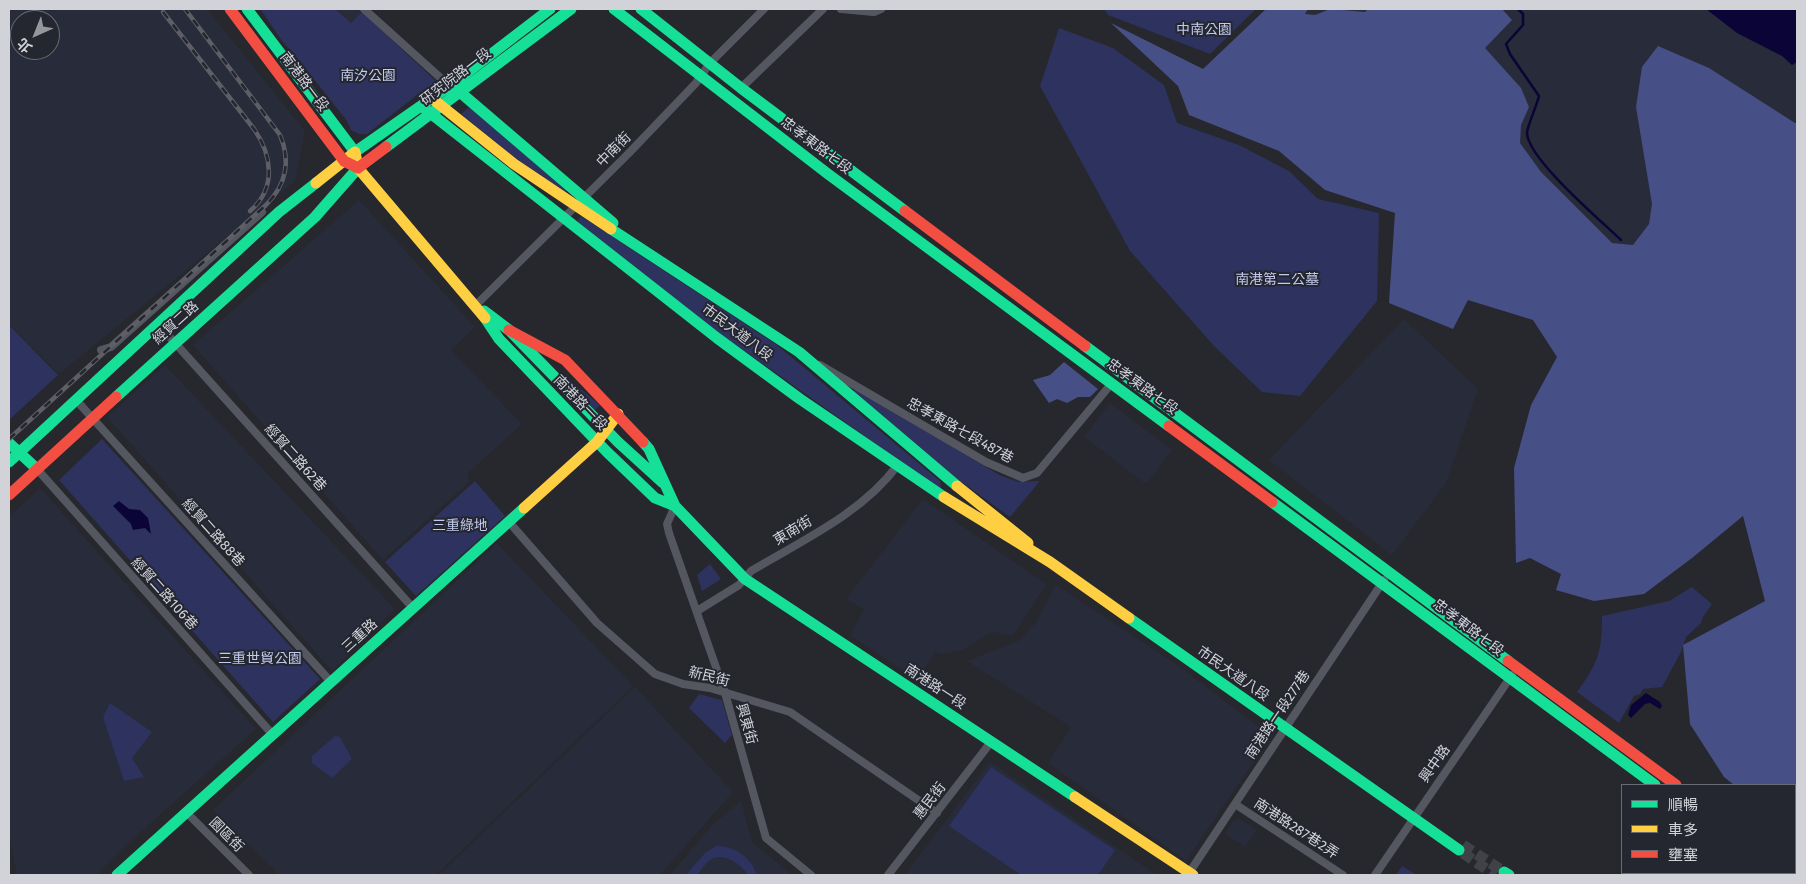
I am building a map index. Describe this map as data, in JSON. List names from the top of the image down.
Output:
{
  "streets": {
    "main road": [
      "研究院路一段",
      "南港路一段",
      "忠孝東路七段",
      "經貿二路",
      "市民大道八段",
      "三重路"
    ],
    "street": [
      "中南街",
      "忠孝東路七段487巷",
      "經貿二路62巷",
      "東南街",
      "經貿二路88巷",
      "經貿二路106巷",
      "新民街",
      "南港路一段277巷",
      "興東街",
      "興中路",
      "惠民街",
      "南港路287巷2弄",
      "園區街"
    ]
  },
  "crossings": [
    ["研究院路一段", "南港路一段"],
    ["研究院路一段", "經貿二路"],
    ["研究院路一段", "市民大道八段"],
    ["南港路一段", "中南街"],
    ["南港路一段", "經貿二路"],
    ["南港路一段", "東南街"],
    ["南港路一段", "三重路"],
    ["南港路一段", "南港路一段277巷"],
    ["南港路一段", "興東街"],
    ["南港路一段", "惠民街"],
    ["忠孝東路七段", "中南街"],
    ["忠孝東路七段", "忠孝東路七段487巷"],
    ["忠孝東路七段", "南港路一段277巷"],
    ["忠孝東路七段", "興中路"],
    ["中南街", "市民大道八段"],
    ["經貿二路", "經貿二路62巷"],
    ["經貿二路", "經貿二路88巷"],
    ["經貿二路", "經貿二路106巷"],
    ["市民大道八段", "忠孝東路七段487巷"],
    ["市民大道八段", "東南街"],
    ["市民大道八段", "南港路一段277巷"],
    ["市民大道八段", "興中路"],
    ["經貿二路62巷", "三重路"],
    ["東南街", "興東街"],
    ["經貿二路88巷", "三重路"],
    ["經貿二路106巷", "三重路"],
    ["三重路", "新民街"],
    ["三重路", "園區街"],
    ["新民街", "興東街"],
    ["新民街", "惠民街"],
    ["南港路一段277巷", "南港路287巷2弄"]
  ],
  "parks": [
    "中南公園",
    "南汐公園",
    "南港第二公墓",
    "三重綠地",
    "三重世貿公園"
  ],
  "legend": ["順暢", "車多", "壅塞"],
  "north": "bottom left"
}
